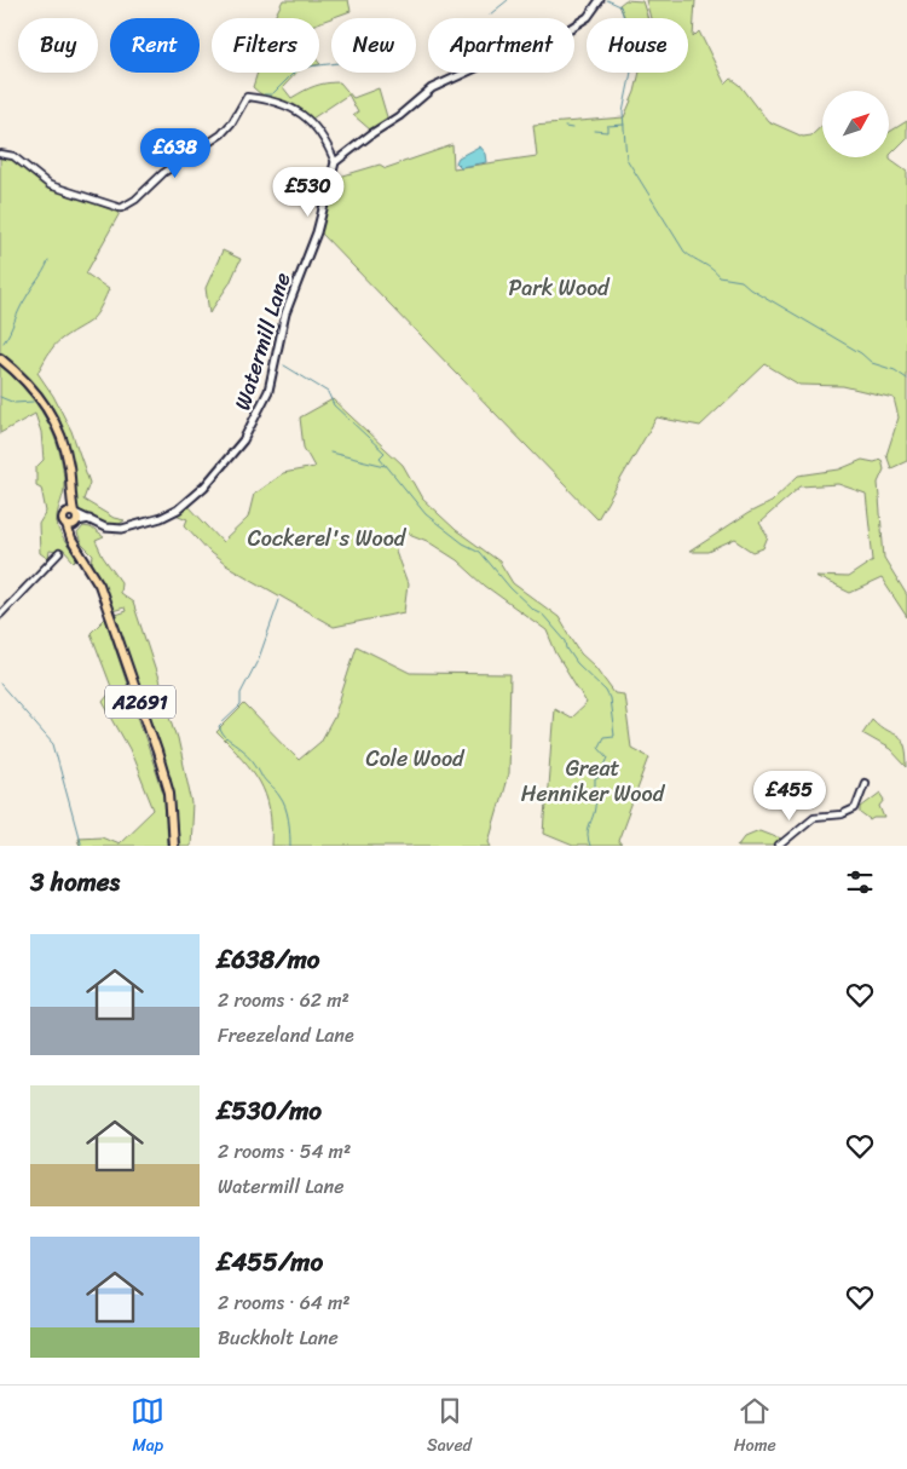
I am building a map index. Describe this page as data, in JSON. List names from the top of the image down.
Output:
{
  "streets": {
    "main road": ["A2691"],
    "street": ["Watermill Lane"]
  },
  "crossings": [
    ["Watermill Lane", "A2691"]
  ],
  "parks": [
    "Park Wood",
    "Cockerel's Wood",
    "Cole Wood",
    "Great Henniker Wood"
  ],
  "north": "top right",
  "page": {
    "chip": [
      "Buy",
      "Rent",
      "Filters",
      "New",
      "Apartment",
      "House"
    ],
    "price": ["£638", "£530", "£455"],
    "heading": "3 homes",
    "list": [
      {
        "name": "£638/mo",
        "note": "2 rooms · 62 m² · Freezeland Lane"
      },
      {
        "name": "£530/mo",
        "note": "2 rooms · 54 m² · Watermill Lane"
      },
      {
        "name": "£455/mo",
        "note": "2 rooms · 64 m² · Buckholt Lane"
      }
    ],
    "tabs": ["Map", "Saved", "Home"]
  }
}
